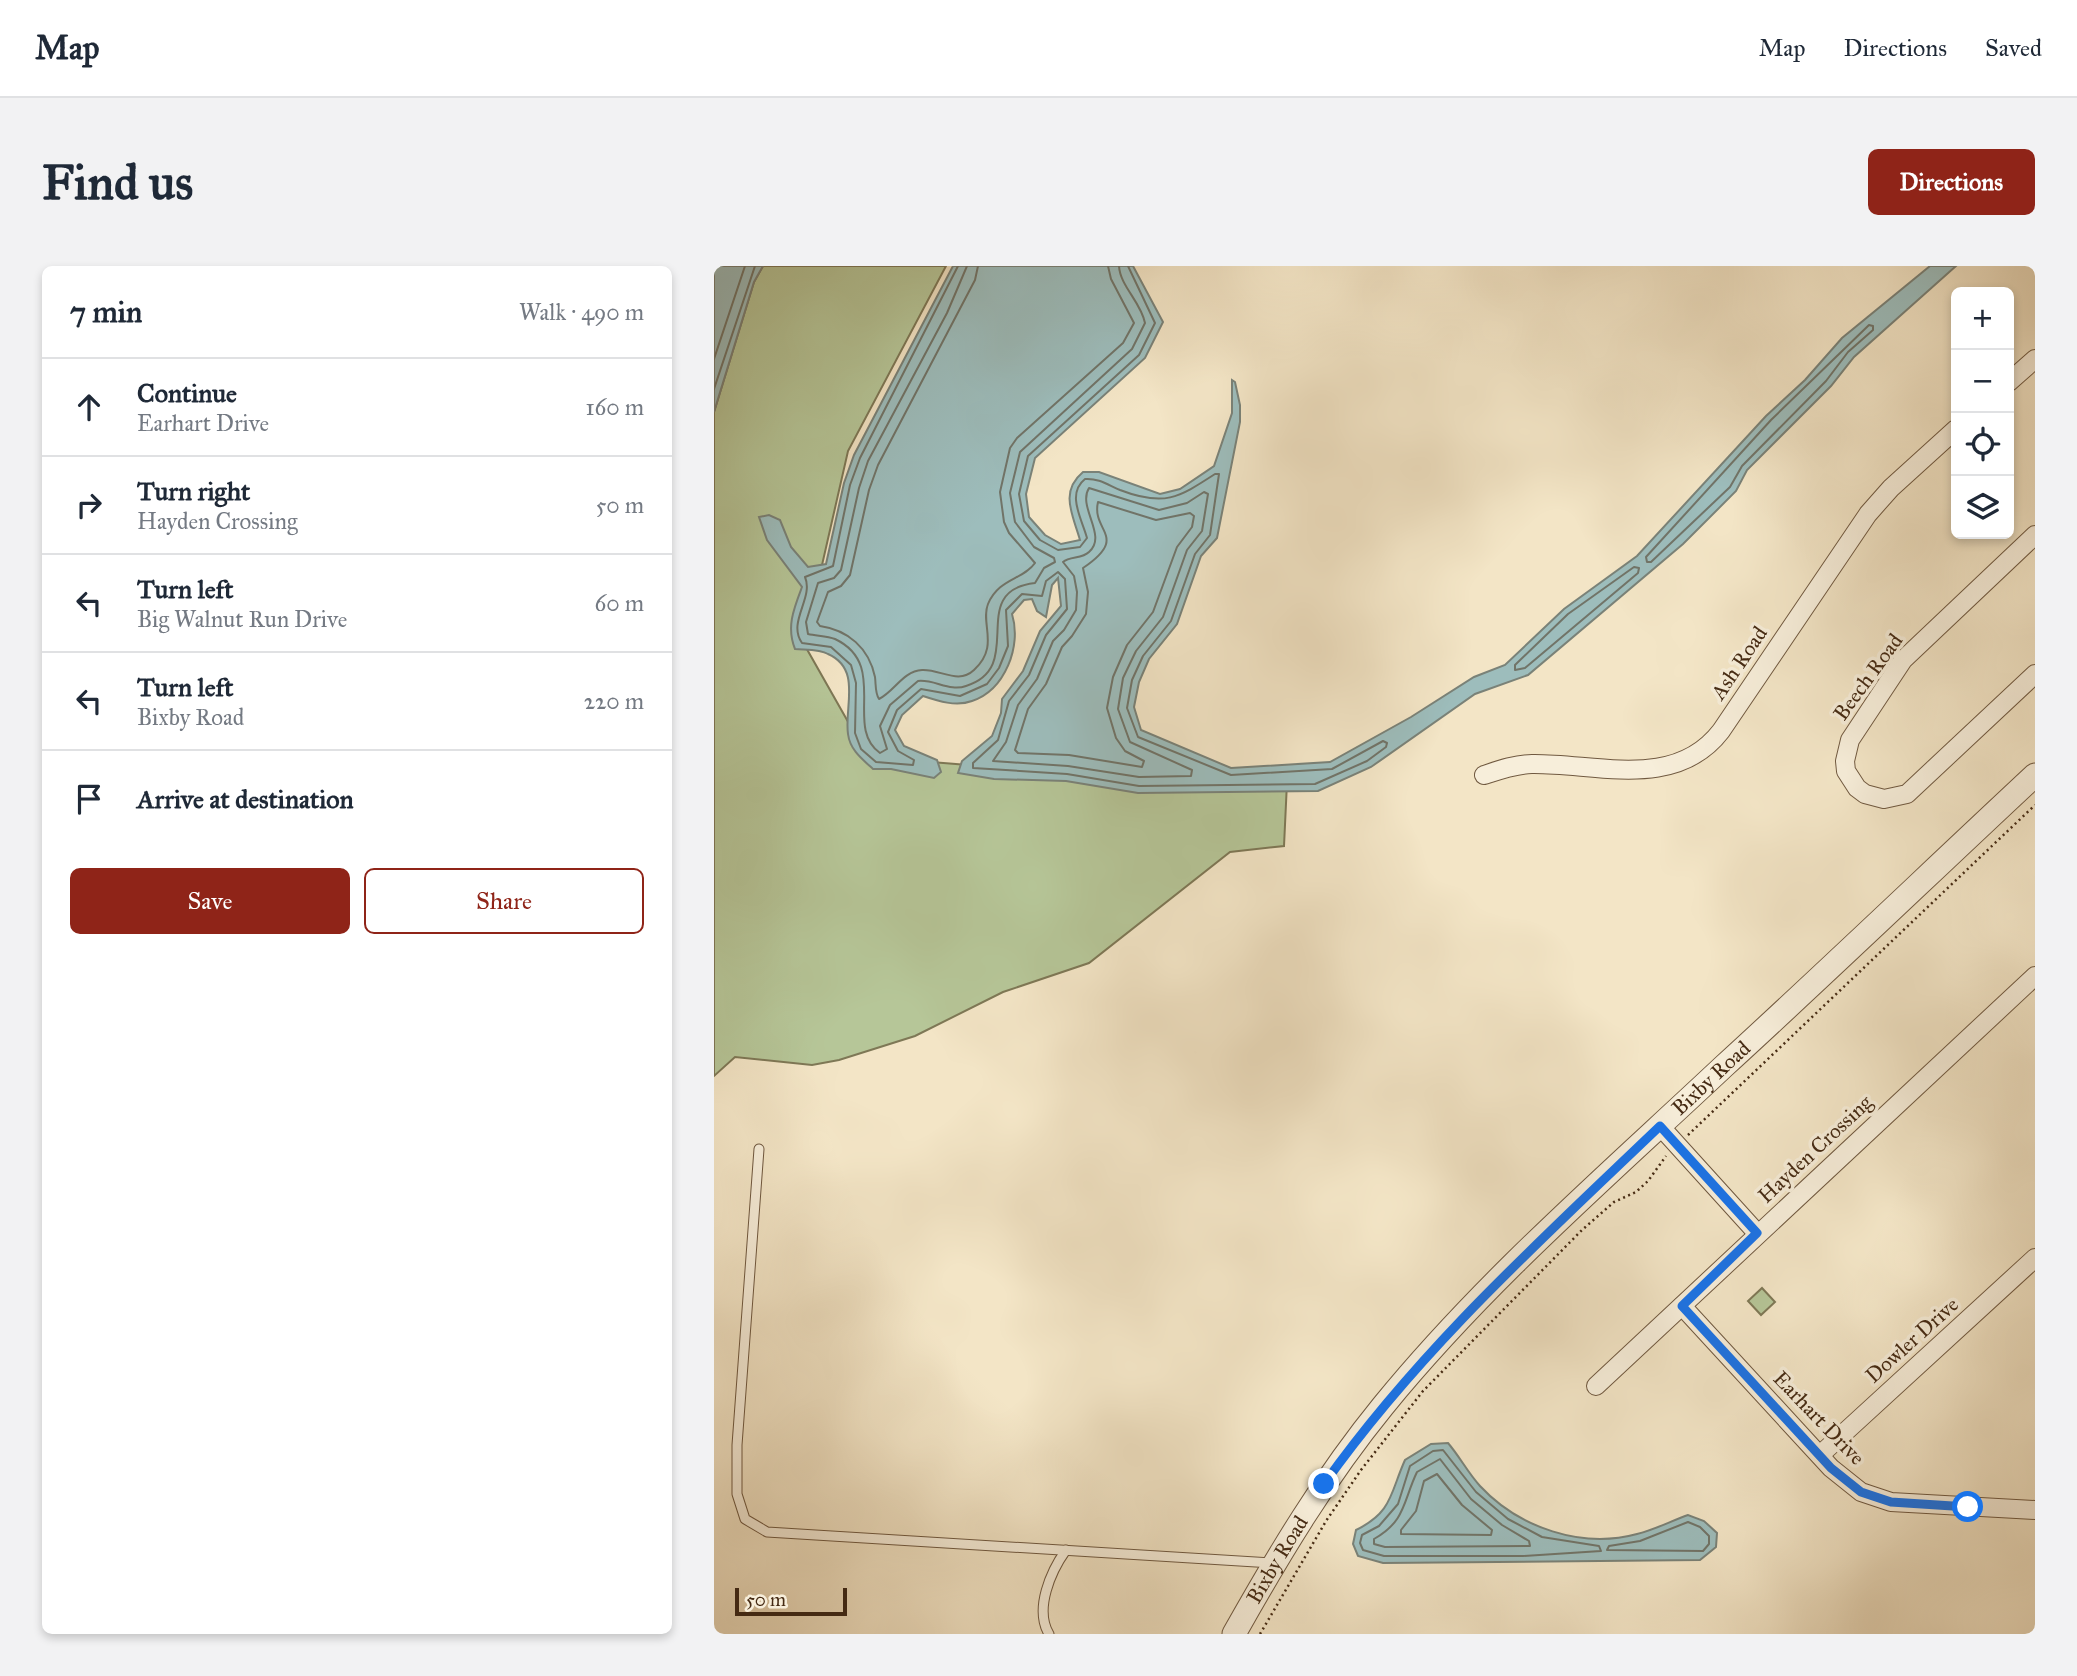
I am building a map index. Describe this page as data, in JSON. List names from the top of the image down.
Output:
{
  "streets": {
    "street": [
      "Ash Road",
      "Beech Road",
      "Bixby Road",
      "Hayden Crossing",
      "Dowler Drive",
      "Earhart Drive"
    ]
  },
  "crossings": [
    ["Hayden Crossing", "Earhart Drive"],
    ["Dowler Drive", "Earhart Drive"]
  ],
  "scale_bar": "50 m",
  "page": {
    "header": "Map",
    "nav": ["Map", "Directions", "Saved"],
    "buttons": [
      "Directions",
      ["Save", "Share"]
    ],
    "title": "Find us",
    "heading": ["7 min", "Walk · 490 m"],
    "map_buttons": ["+", "−"],
    "list": [
      ["Continue", "Earhart Drive", "160 m"],
      ["Turn right", "Hayden Crossing", "50 m"],
      ["Turn left", "Big Walnut Run Drive", "60 m"],
      ["Turn left", "Bixby Road", "220 m"],
      "Arrive at destination"
    ],
    "scale": "50 m"
  }
}
